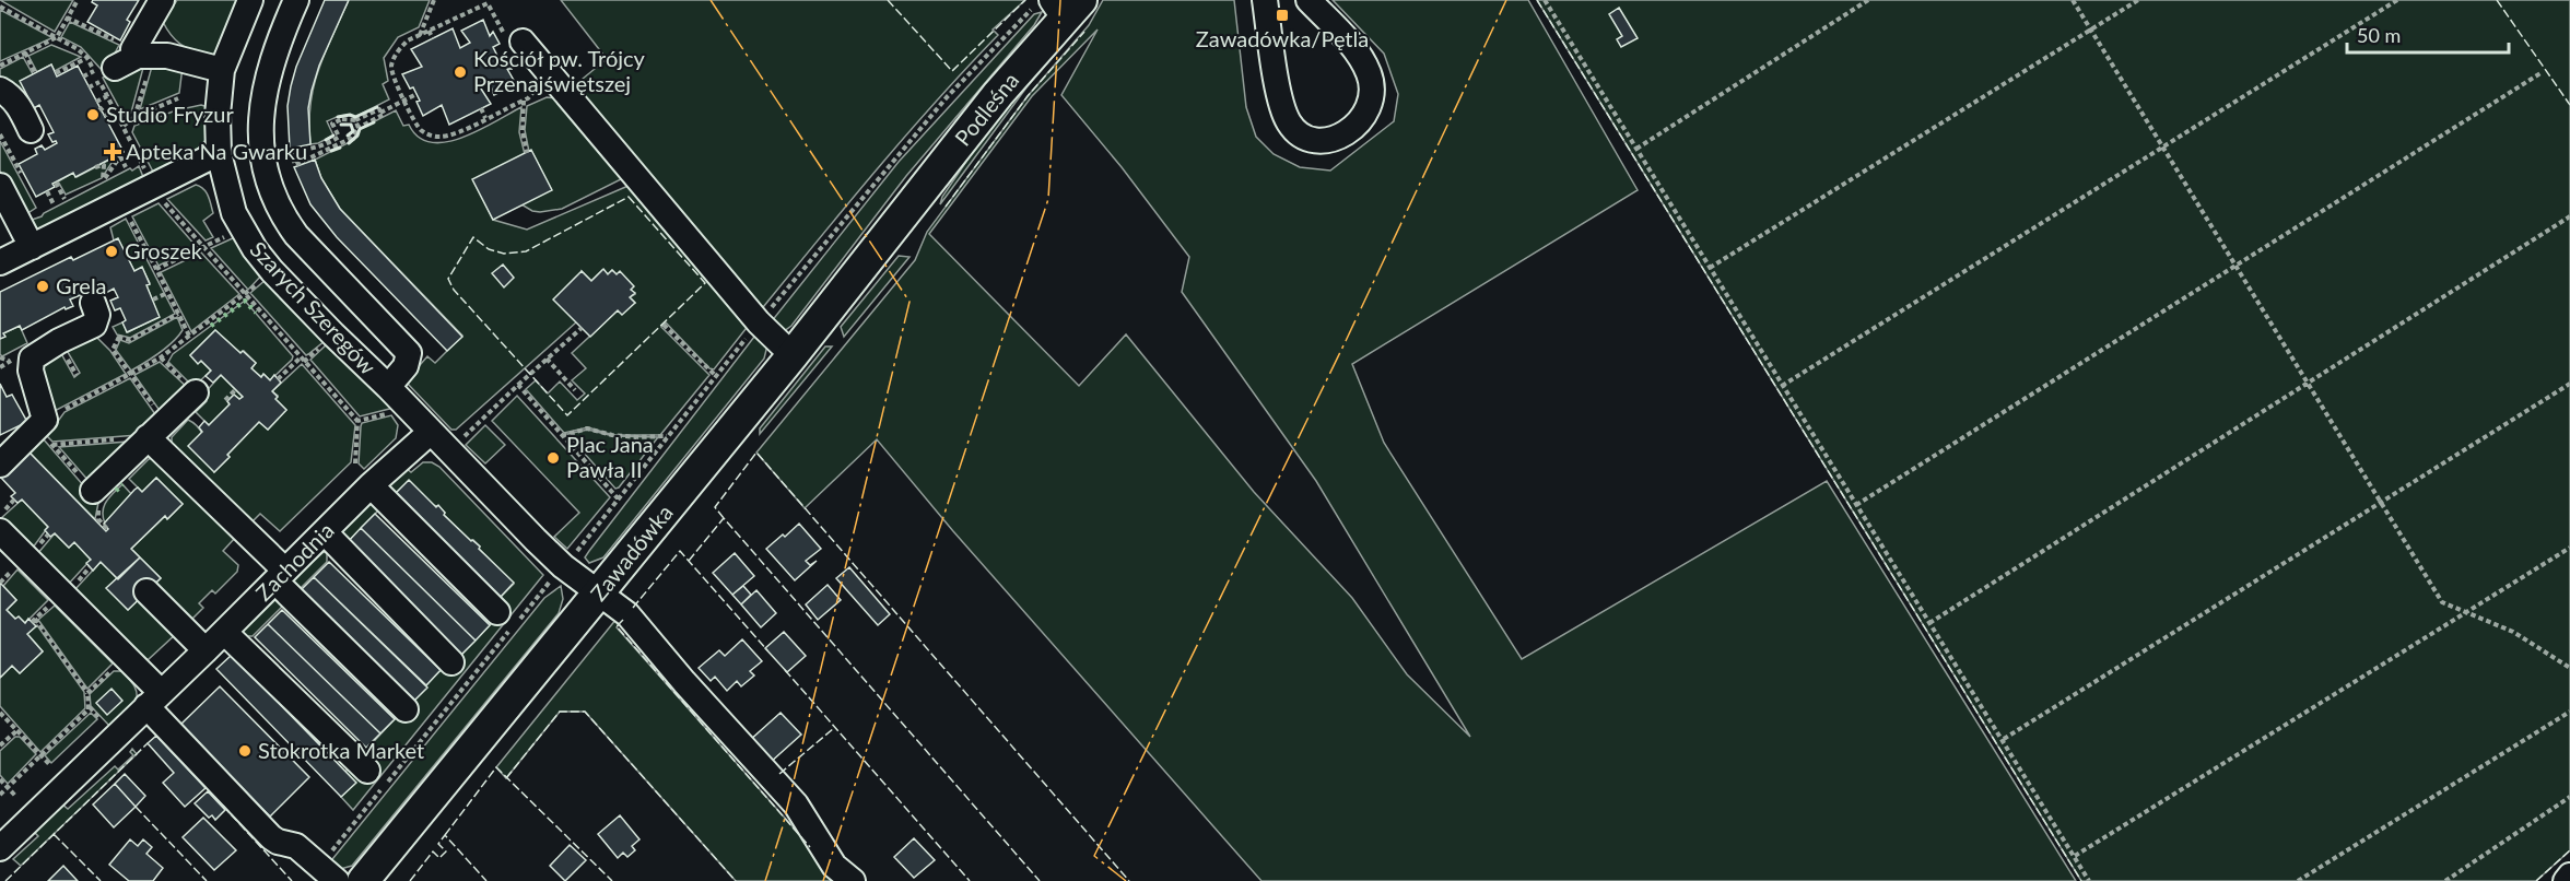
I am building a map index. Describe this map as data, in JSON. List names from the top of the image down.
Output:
{
  "streets": {
    "main road": ["Podleśna", "Zawadówka"],
    "street": ["Szarych Szeregów", "Zachodnia"]
  },
  "crossings": [
    ["Podleśna", "Zawadówka"],
    ["Szarych Szeregów", "Zawadówka"],
    ["Szarych Szeregów", "Zachodnia"]
  ],
  "places": {
    "transit": ["Zawadówka/Pętla"],
    "other": [
      "Kościół pw. Trójcy Przenajświętszej",
      "Studio Fryzur",
      "Groszek",
      "Grela",
      "Plac Jana Pawła II",
      "Stokrotka Market"
    ],
    "health": ["Apteka Na Gwarku"]
  },
  "scale_bar": "50 m"
}
